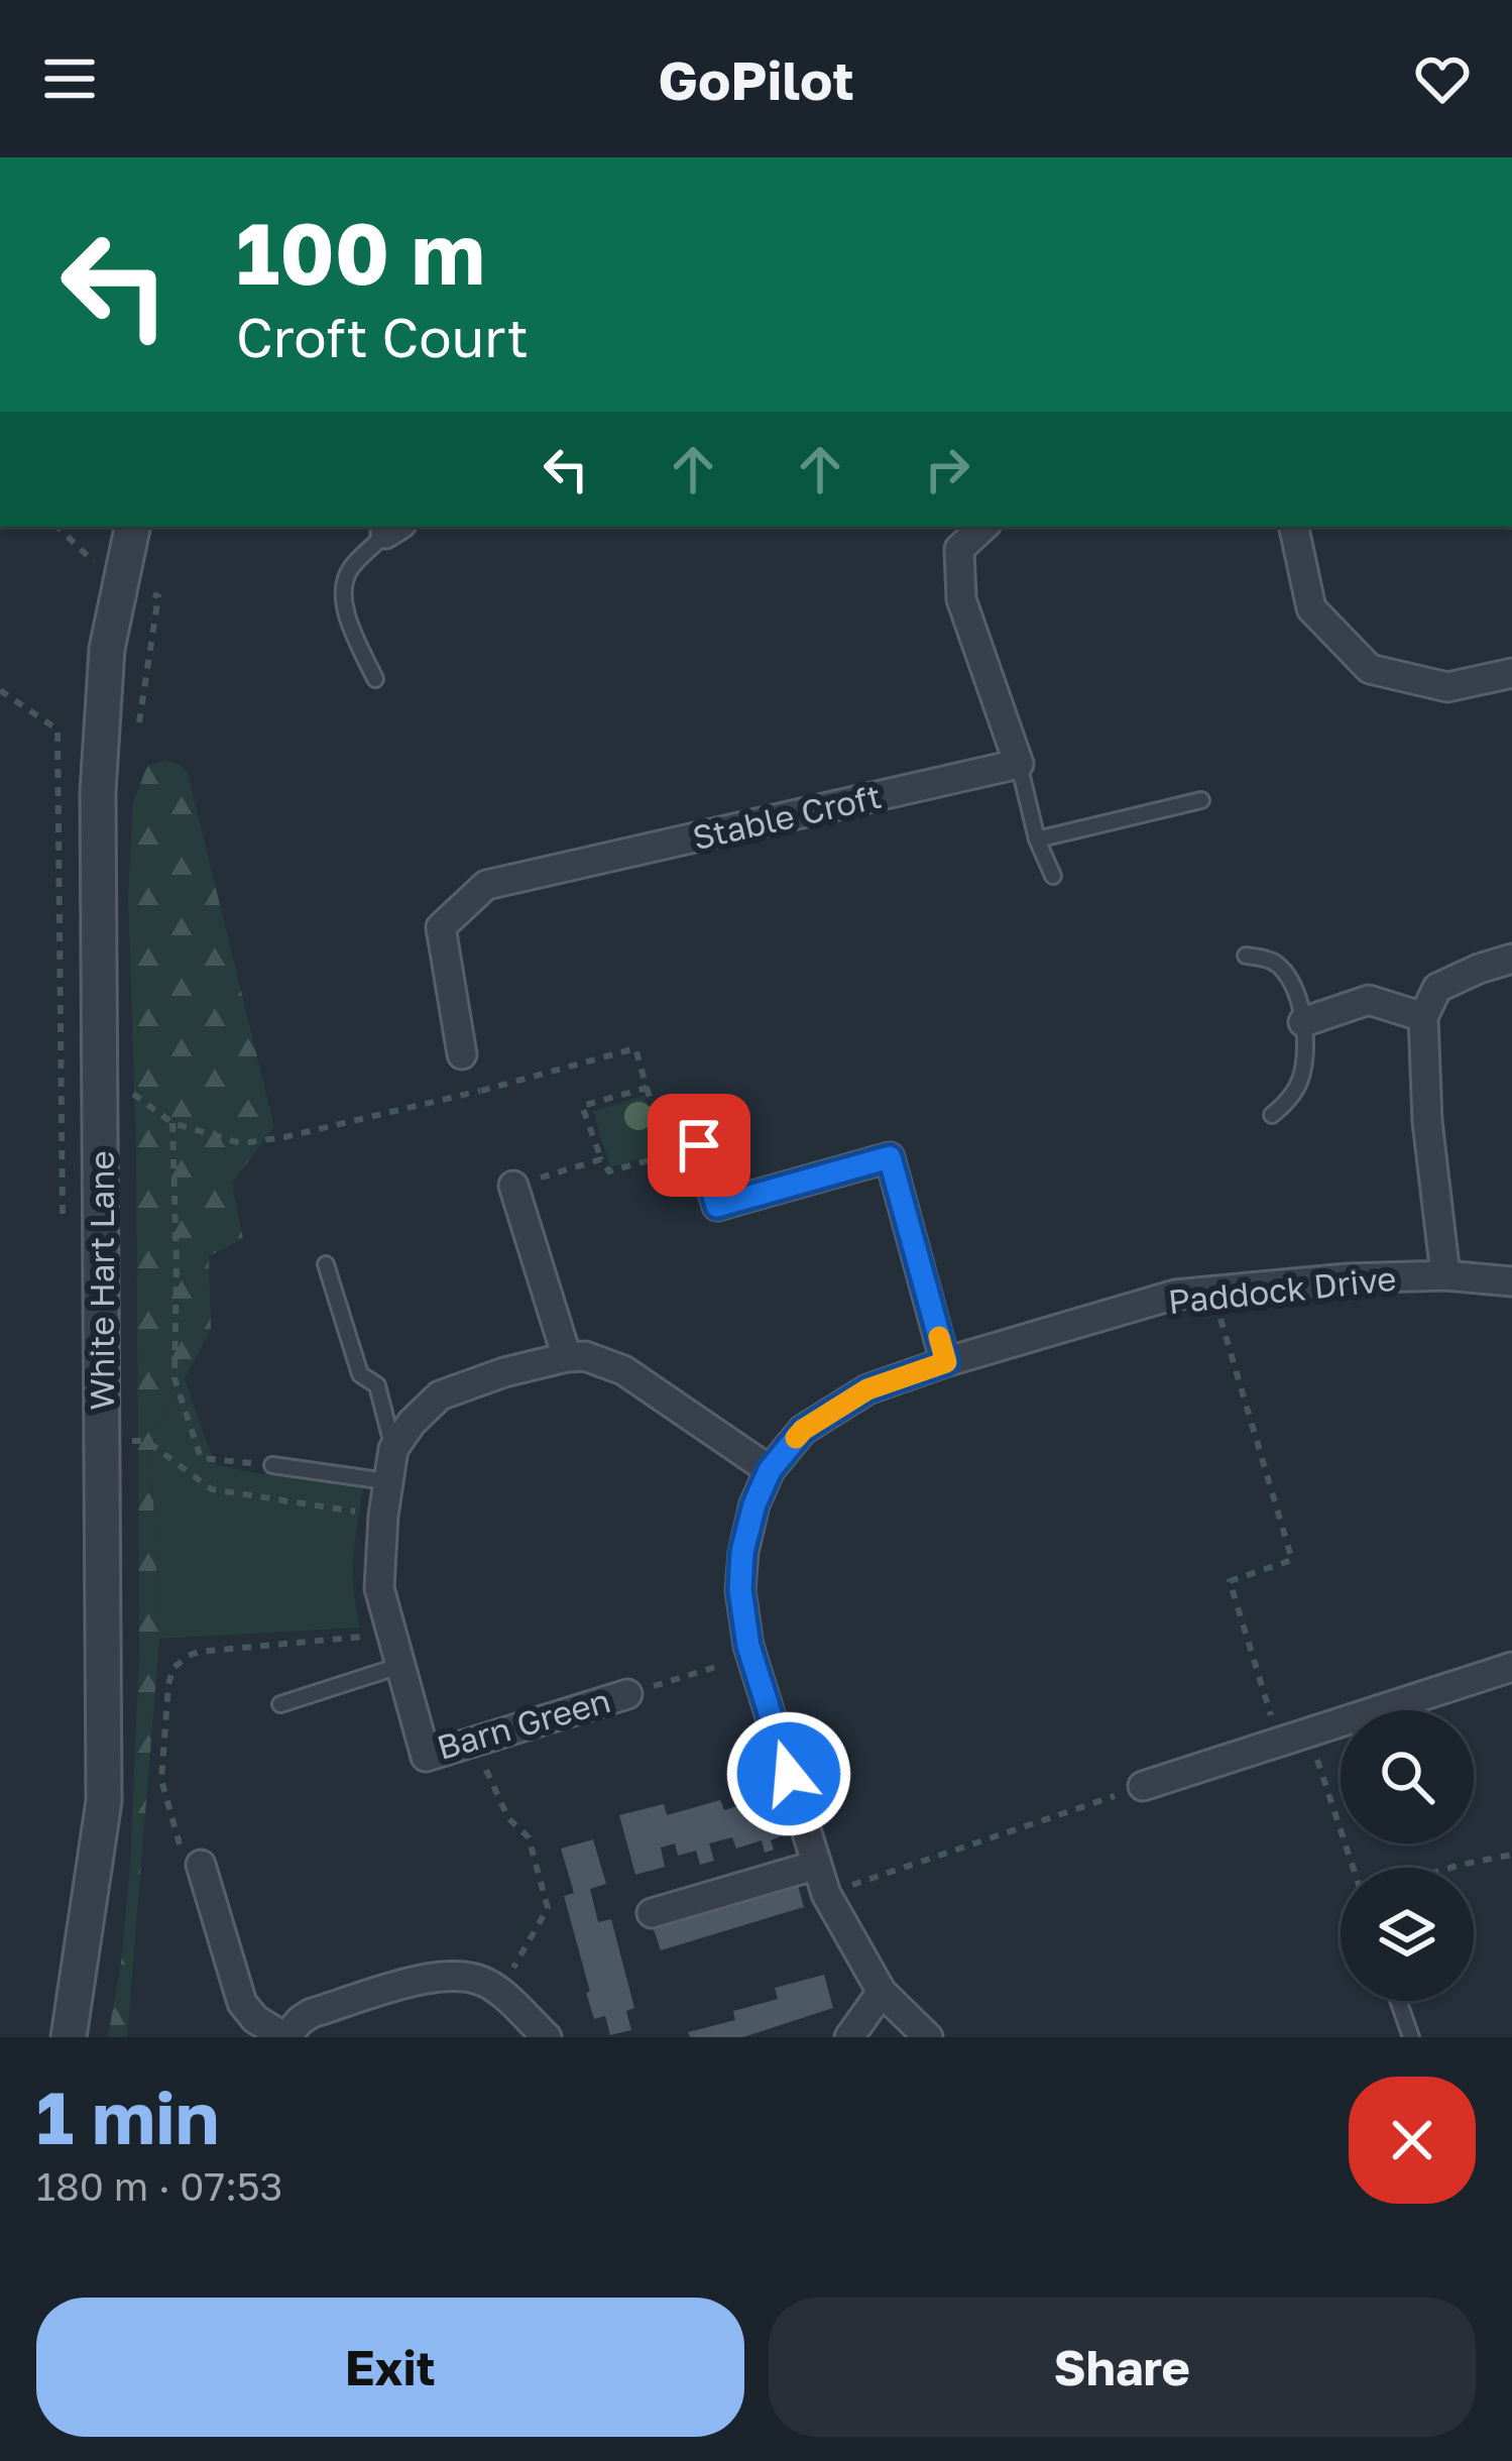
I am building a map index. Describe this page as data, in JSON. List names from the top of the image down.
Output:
{
  "streets": {
    "street": [
      "Stable Croft",
      "White Hart Lane",
      "Paddock Drive",
      "Barn Green"
    ]
  },
  "crossings": [
    ["Paddock Drive", "Barn Green"]
  ],
  "page": {
    "header": "GoPilot",
    "turn": ["100 m", "Croft Court"],
    "heading": ["1 min", "180 m · 07:53"],
    "buttons": ["Exit", "Share"]
  }
}
